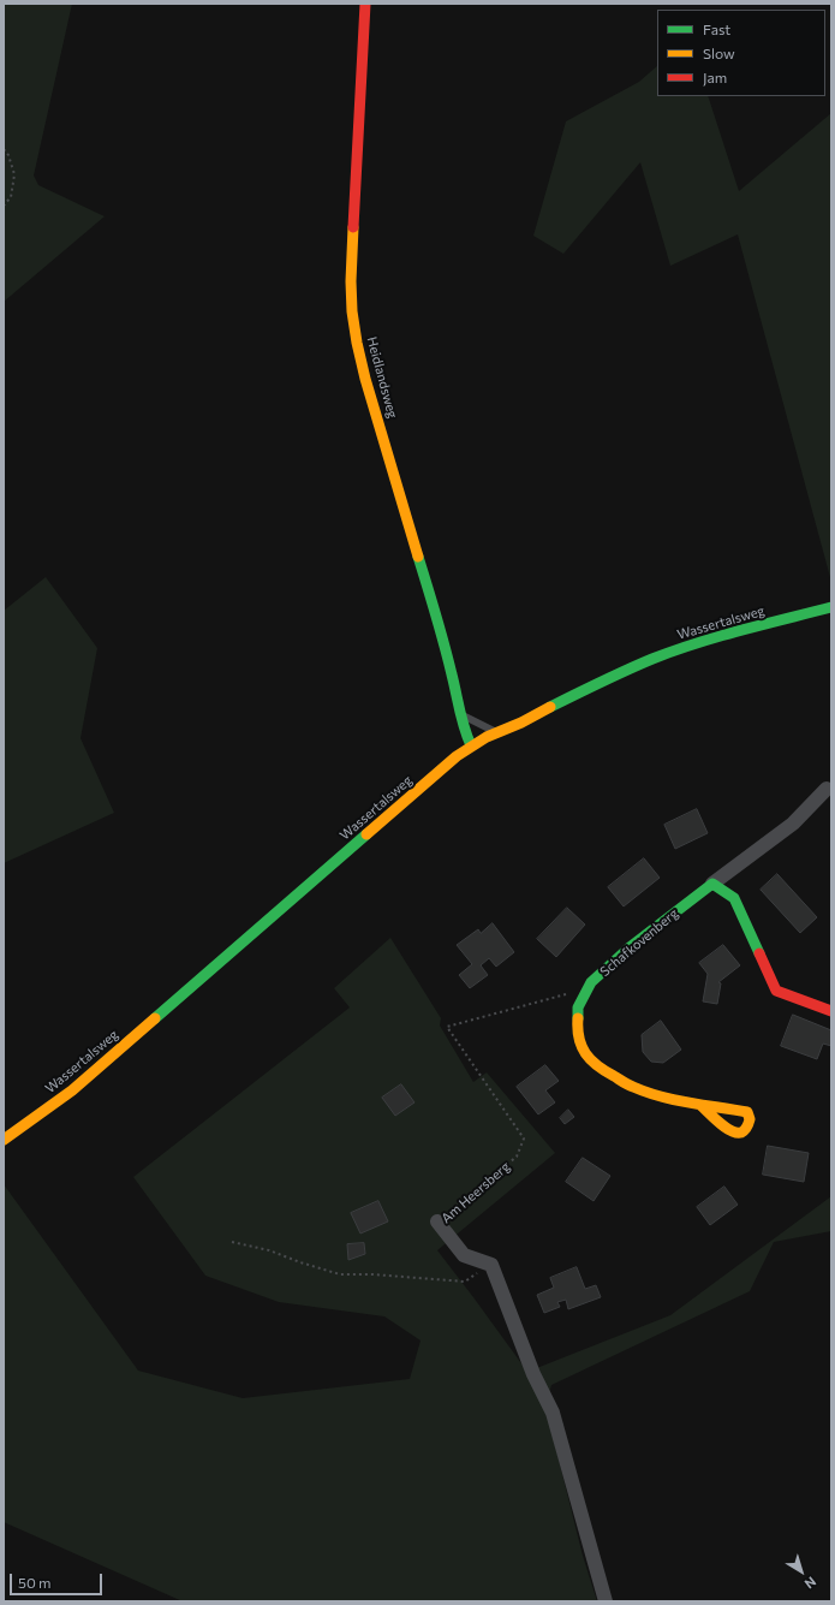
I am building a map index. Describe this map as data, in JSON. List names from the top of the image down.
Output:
{
  "streets": {
    "street": [
      "Heidlandsweg",
      "Wassertalsweg",
      "Schafkovenberg",
      "Am Heersberg"
    ]
  },
  "crossings": [
    ["Heidlandsweg", "Wassertalsweg"],
    ["Schafkovenberg", "Am Heersberg"]
  ],
  "legend": ["Fast", "Slow", "Jam"],
  "scale_bar": "50 m",
  "north": "bottom right"
}
